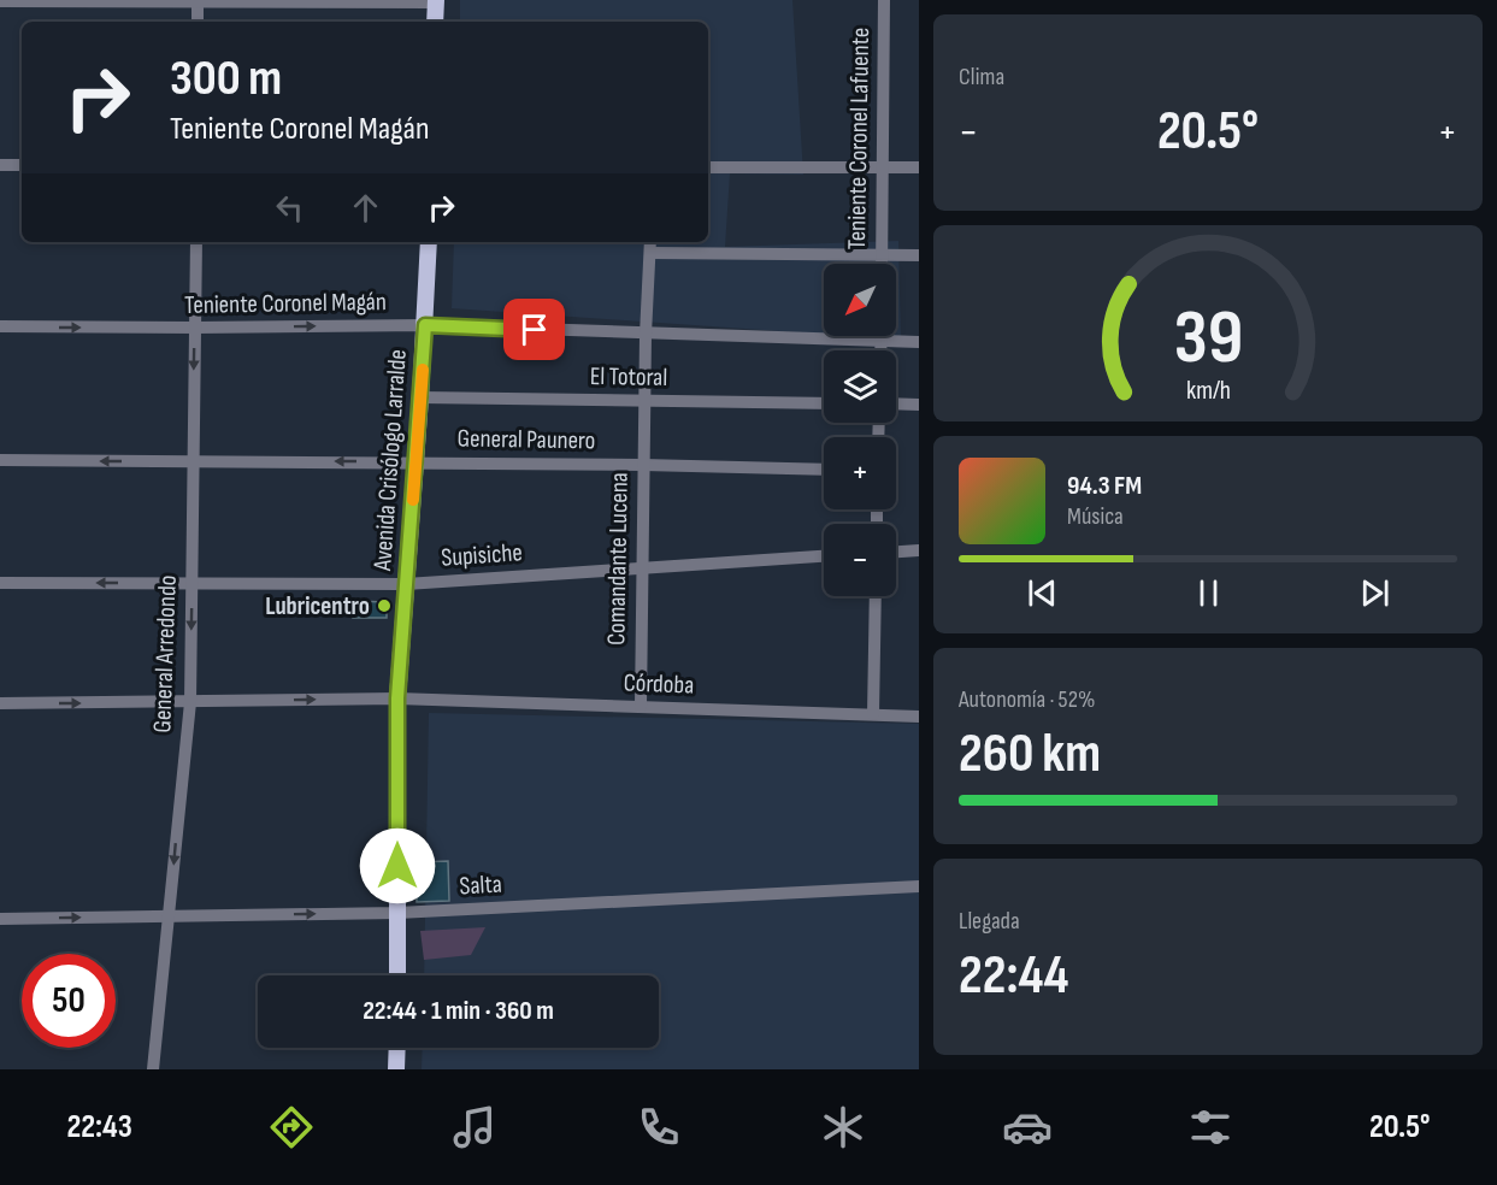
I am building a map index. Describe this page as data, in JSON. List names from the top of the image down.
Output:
{
  "streets": {
    "main road": ["Avenida Crisólogo Larralde"],
    "street": [
      "Teniente Coronel Lafuente",
      "Teniente Coronel Magán",
      "El Totoral",
      "General Paunero",
      "Supisiche",
      "Comandante Lucena",
      "General Arredondo",
      "Córdoba",
      "Salta"
    ]
  },
  "crossings": [
    ["Teniente Coronel Magán", "Avenida Crisólogo Larralde"],
    ["Teniente Coronel Magán", "Comandante Lucena"],
    ["Teniente Coronel Magán", "General Arredondo"],
    ["El Totoral", "Avenida Crisólogo Larralde"],
    ["El Totoral", "Comandante Lucena"],
    ["General Paunero", "Avenida Crisólogo Larralde"],
    ["General Paunero", "Comandante Lucena"],
    ["General Paunero", "General Arredondo"],
    ["Avenida Crisólogo Larralde", "Supisiche"],
    ["Avenida Crisólogo Larralde", "Córdoba"],
    ["Avenida Crisólogo Larralde", "Salta"],
    ["Supisiche", "Comandante Lucena"],
    ["Supisiche", "General Arredondo"],
    ["Comandante Lucena", "Córdoba"],
    ["General Arredondo", "Córdoba"],
    ["General Arredondo", "Salta"]
  ],
  "one_way": [
    "Teniente Coronel Magán",
    "General Paunero",
    "General Arredondo",
    "Córdoba",
    "Salta"
  ],
  "places": ["Lubricentro"],
  "north": "bottom left",
  "page": {
    "tile": [
      "Clima",
      ["Autonomía · 52%", "260 km"],
      ["Llegada", "22:44"]
    ],
    "turn": ["300 m", "Teniente Coronel Magán"],
    "heat": ["−", "20.5°", "+"],
    "map_buttons": ["+", "−"],
    "song": ["94.3 FM", "Música"],
    "limit": "50",
    "trip": "22:44 · 1 min · 360 m",
    "tabs": ["22:43", "20.5°"],
    "gauge": ["39", "km/h"]
  }
}
